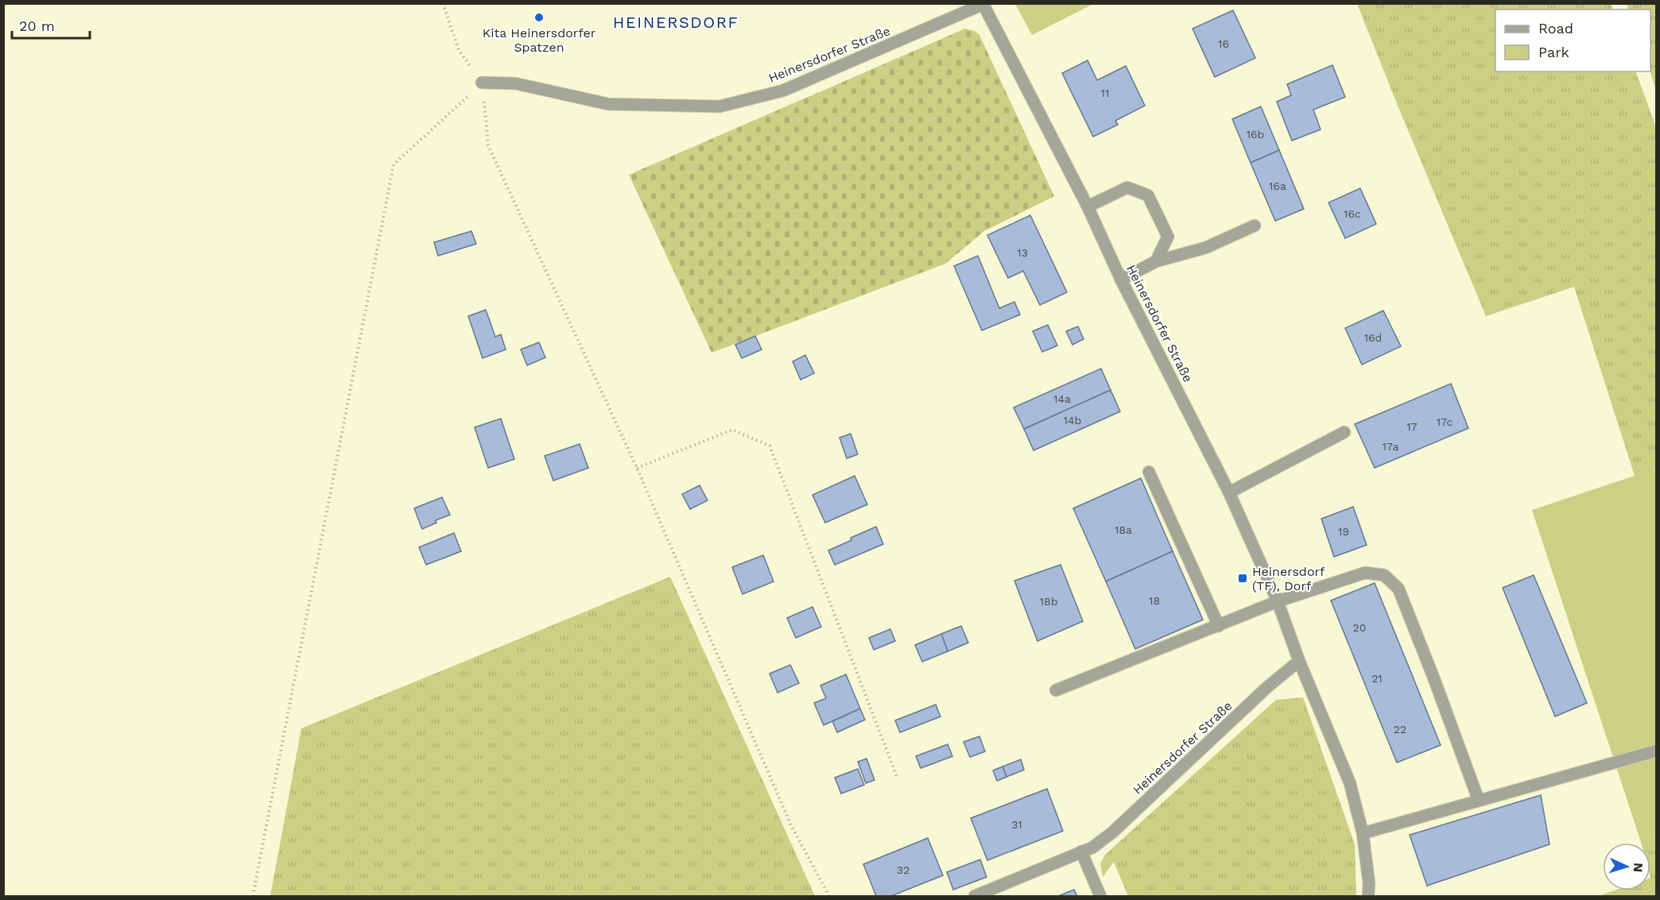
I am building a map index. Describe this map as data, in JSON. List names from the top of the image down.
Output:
{
  "streets": {
    "street": ["Heinersdorfer Straße"]
  },
  "districts": ["HEINERSDORF"],
  "places": {
    "other": ["Kita Heinersdorfer Spatzen"],
    "transit": ["Heinersdorf (TF), Dorf"]
  },
  "house_numbers": [
    "16",
    "11",
    "16b",
    "16a",
    "16c",
    "13",
    "16d",
    "14a",
    "14b",
    "17c",
    "17",
    "17a",
    "18a",
    "19",
    "18",
    "18b",
    "20",
    "21",
    "22",
    "31",
    "32"
  ],
  "legend": ["Road", "Park"],
  "scale_bar": "20 m",
  "north": "right"
}
